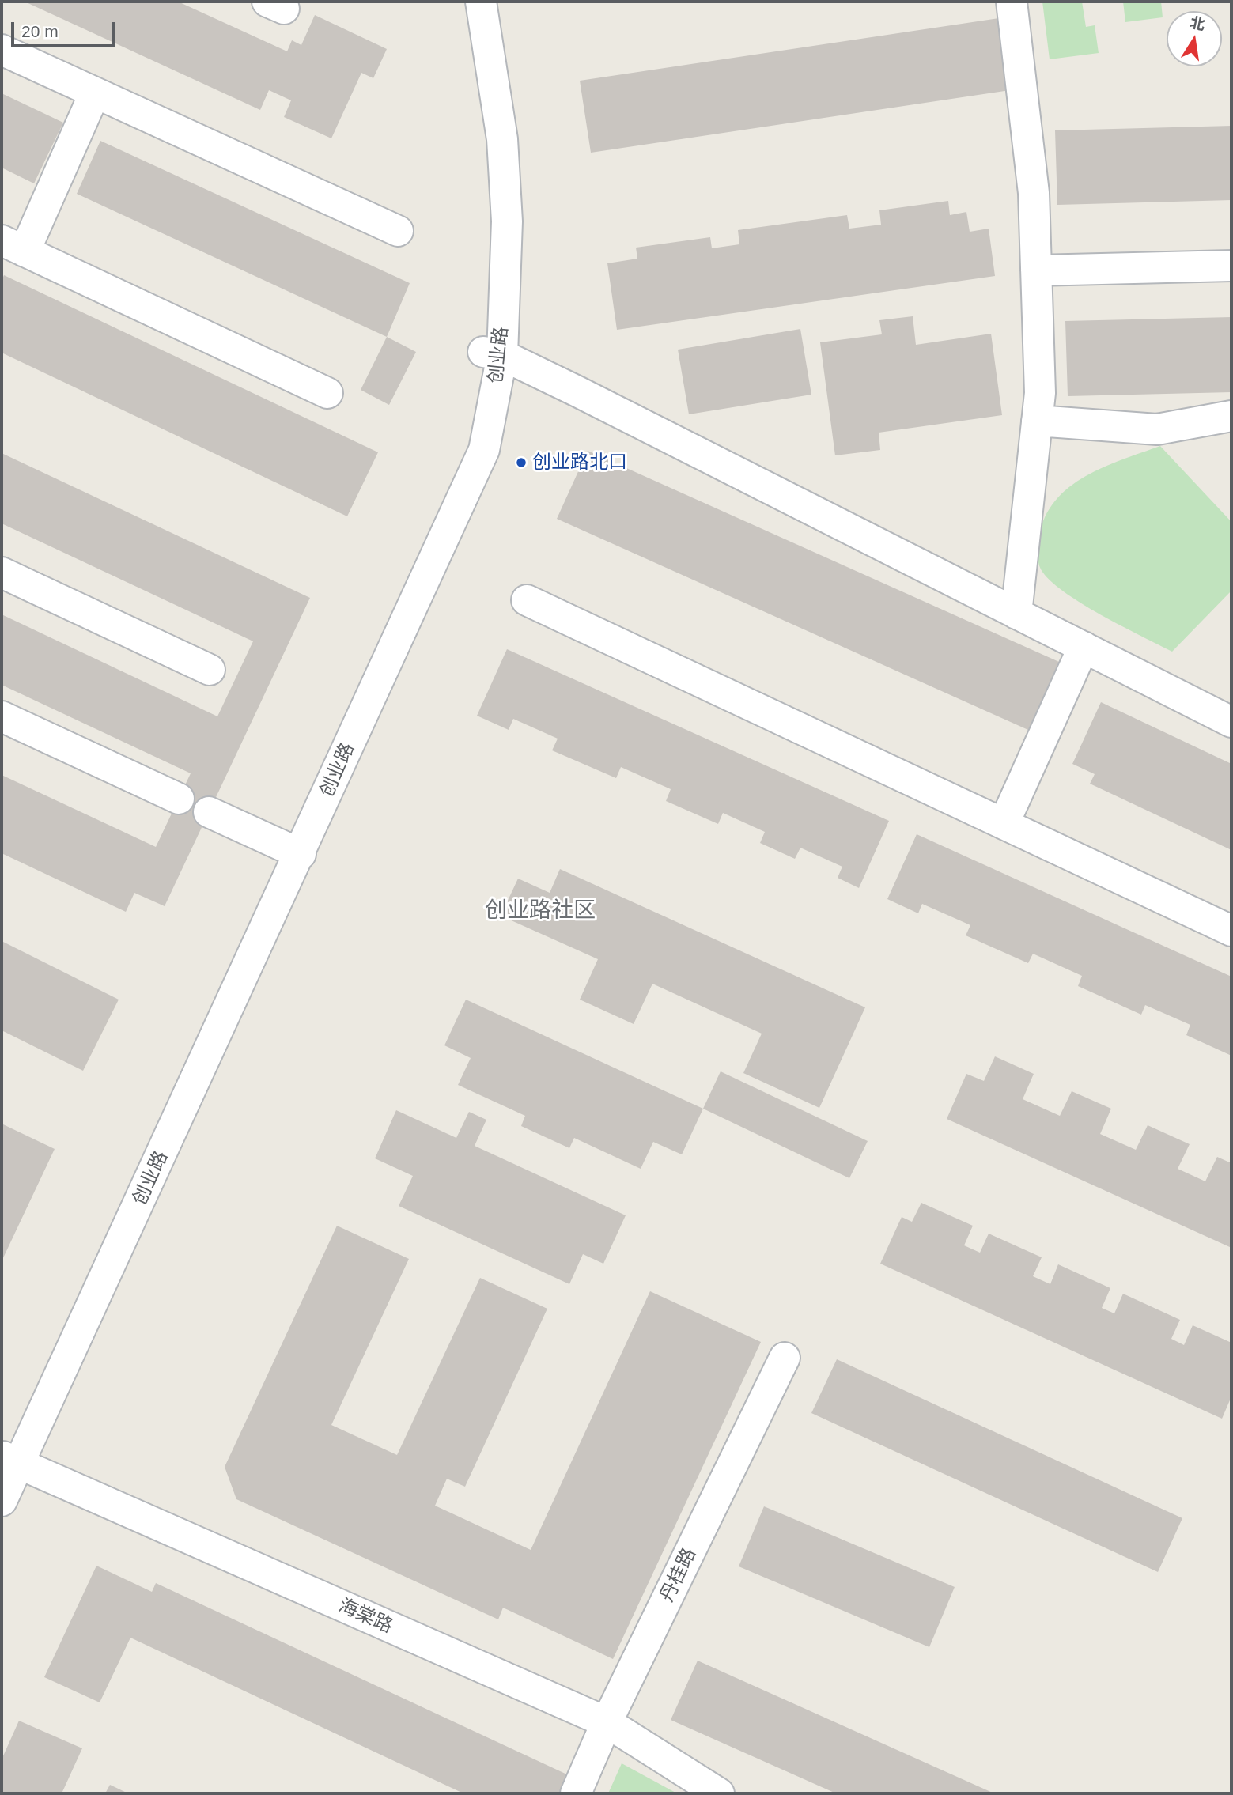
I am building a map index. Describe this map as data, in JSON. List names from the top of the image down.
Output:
{
  "streets": {
    "street": ["创业路", "丹桂路", "海棠路"]
  },
  "crossings": [
    ["创业路", "海棠路"],
    ["丹桂路", "海棠路"]
  ],
  "districts": ["创业路社区"],
  "places": ["创业路北口"],
  "scale_bar": "20 m",
  "north": "top"
}
